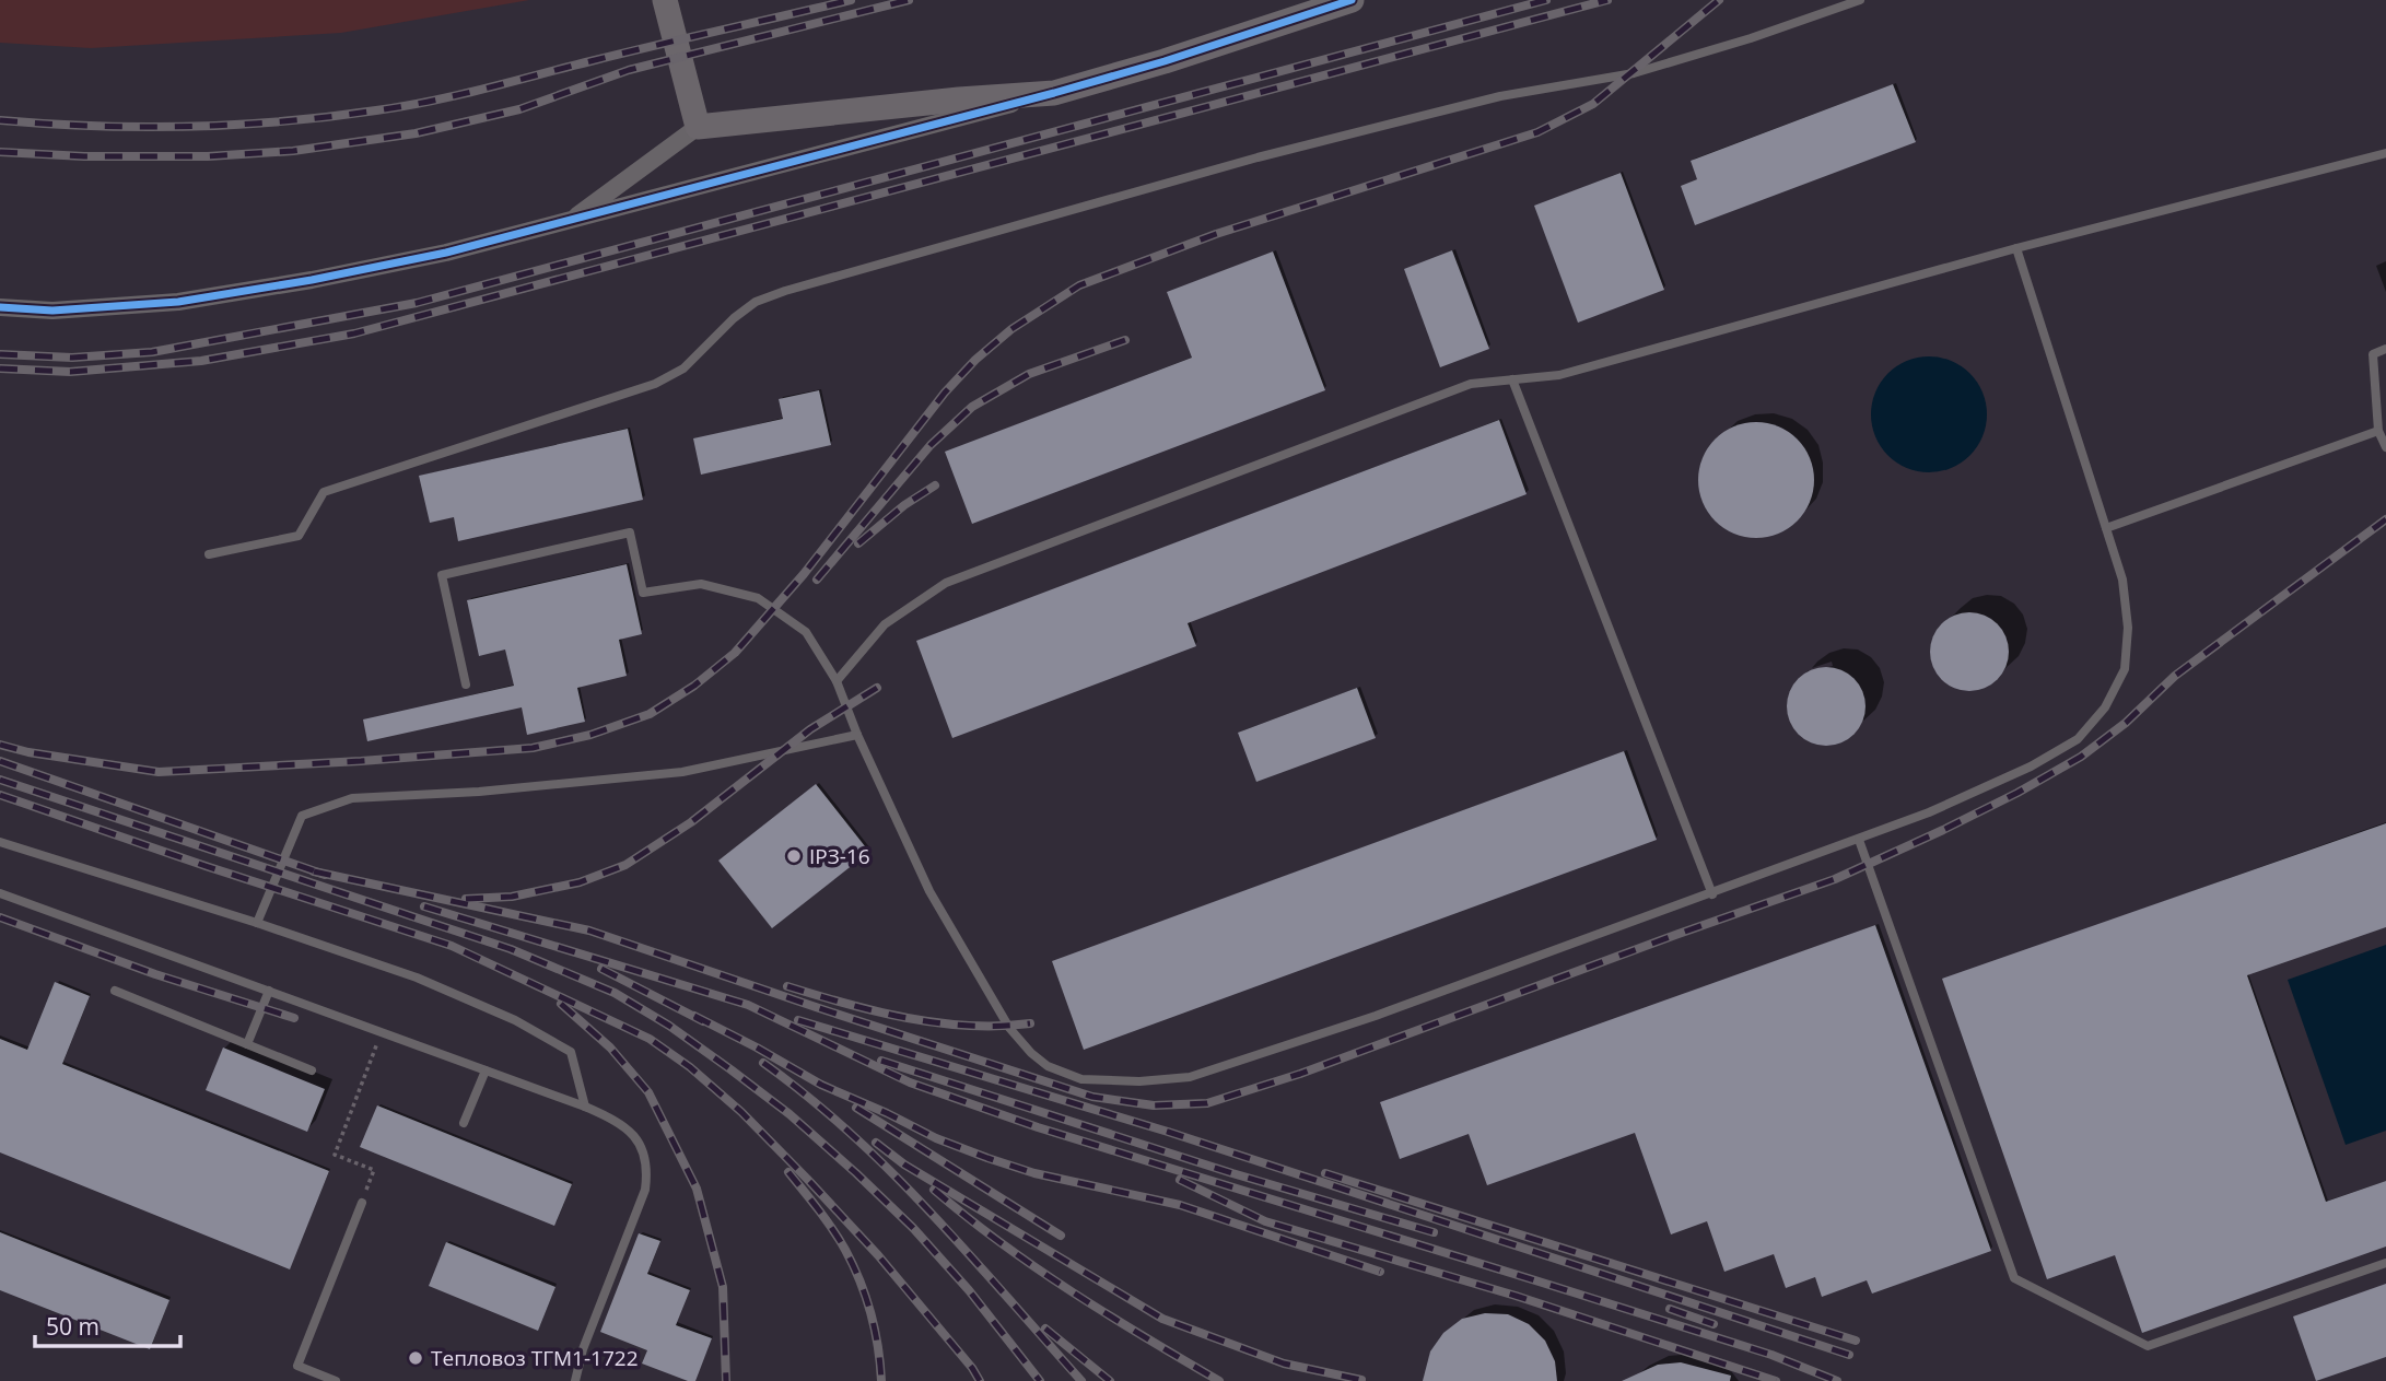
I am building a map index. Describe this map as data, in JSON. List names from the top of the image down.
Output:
{
  "places": ["ІРЗ-16", "Тепловоз ТГМ1-1722"],
  "scale_bar": "50 m"
}
